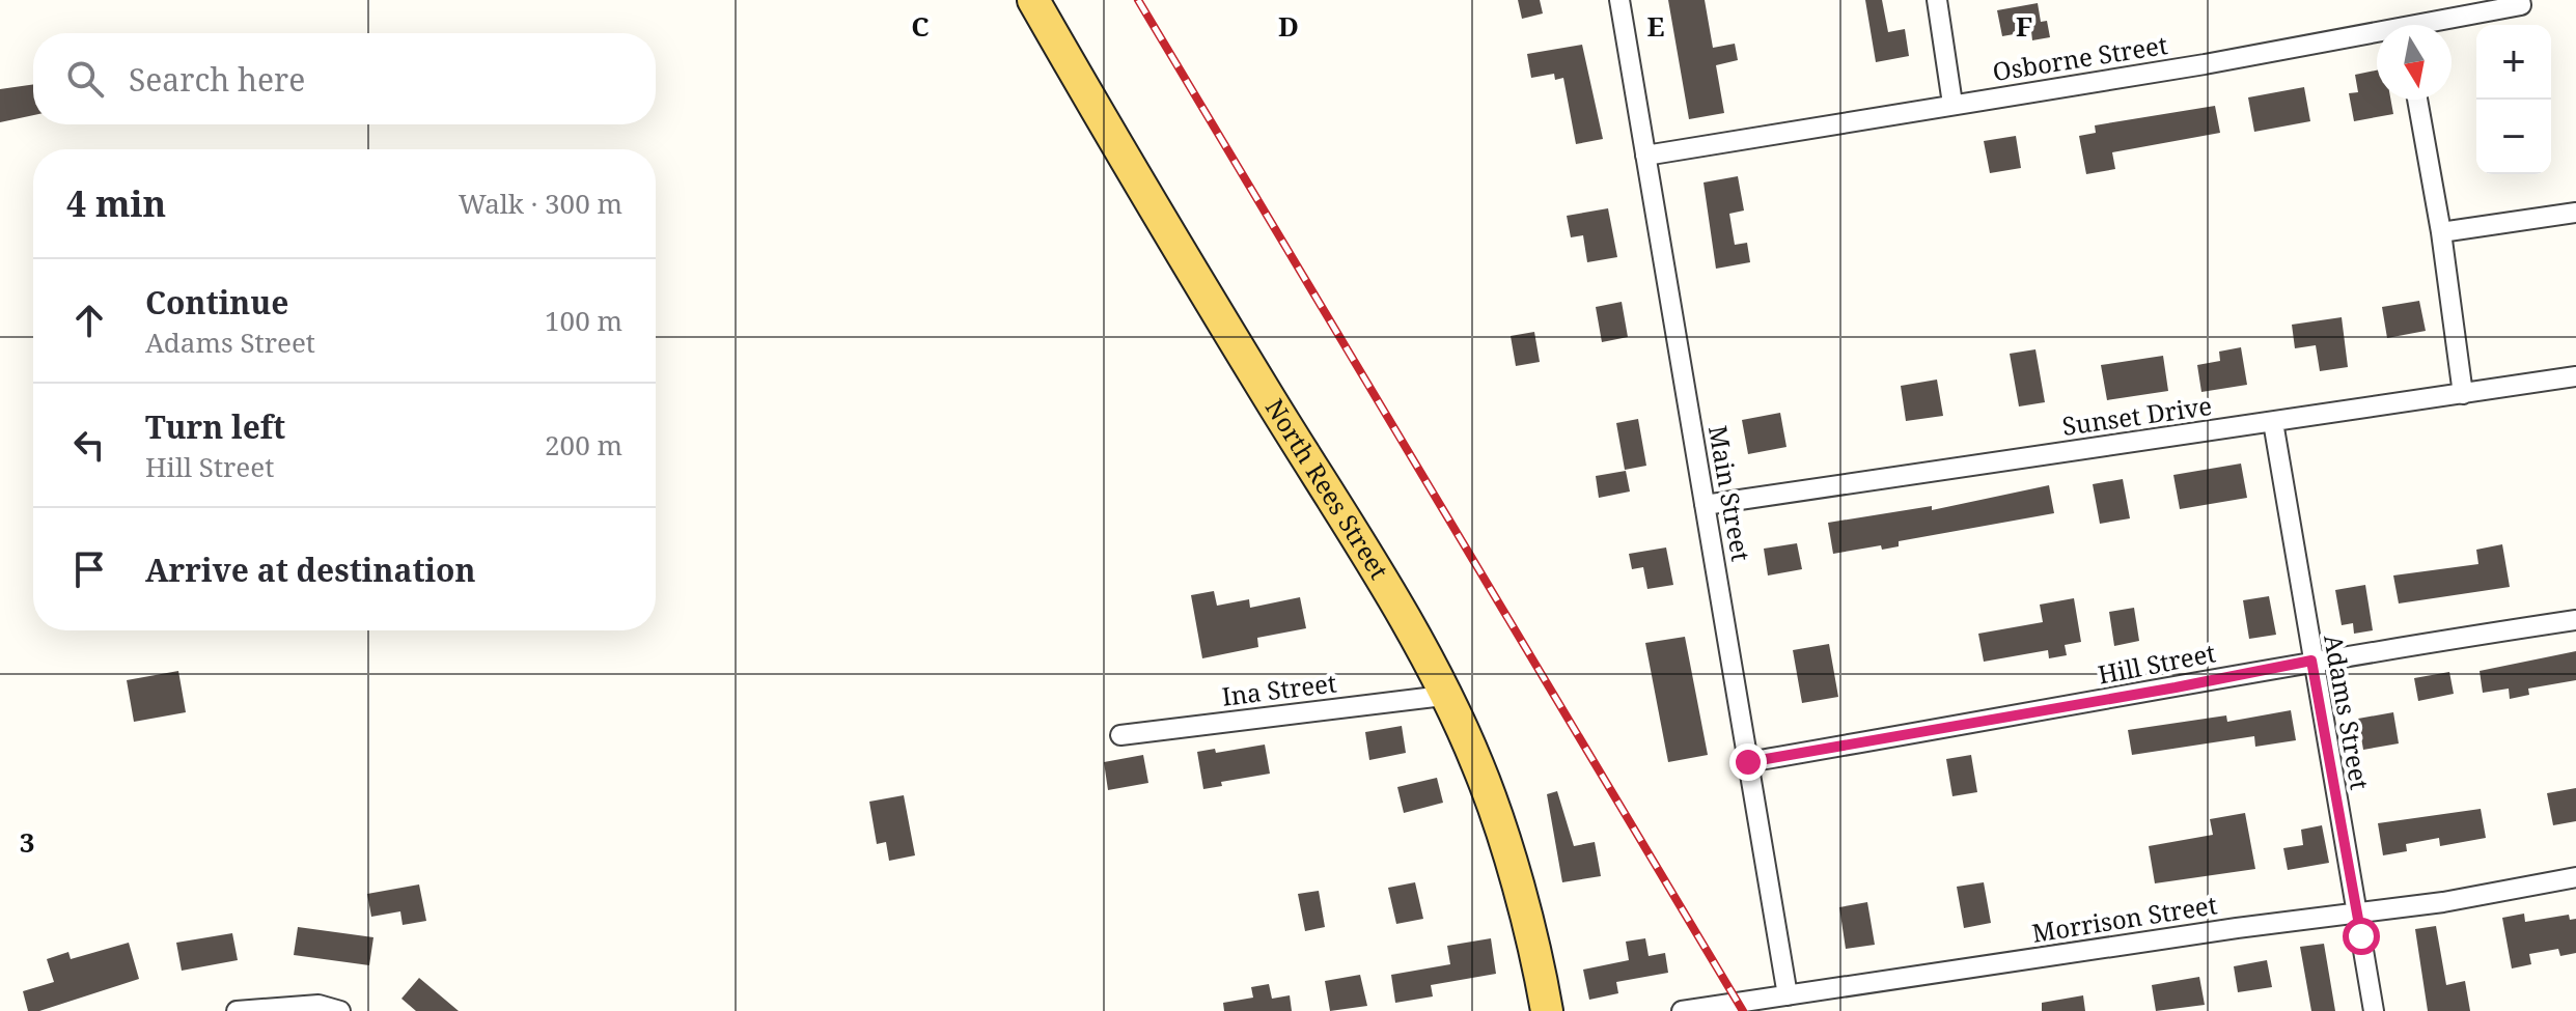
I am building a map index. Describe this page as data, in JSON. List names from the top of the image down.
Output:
{
  "streets": {
    "main road": ["North Rees Street"],
    "street": [
      "Osborne Street",
      "Sunset Drive",
      "Main Street",
      "Hill Street",
      "Ina Street",
      "Adams Street",
      "Morrison Street"
    ]
  },
  "crossings": [
    ["Osborne Street", "Main Street"],
    ["Sunset Drive", "Main Street"],
    ["Sunset Drive", "Adams Street"],
    ["North Rees Street", "Ina Street"],
    ["Main Street", "Hill Street"],
    ["Main Street", "Morrison Street"],
    ["Hill Street", "Adams Street"],
    ["Adams Street", "Morrison Street"]
  ],
  "north": "bottom",
  "page": {
    "map_buttons": ["+", "−"],
    "search": "Search here",
    "heading": ["4 min", "Walk · 300 m"],
    "list": [
      ["Continue", "Adams Street", "100 m"],
      ["Turn left", "Hill Street", "200 m"],
      "Arrive at destination"
    ]
  },
  "grid": {
    "columns": [
      "C",
      "D",
      "E",
      "F"
    ],
    "rows": ["3"]
  }
}
